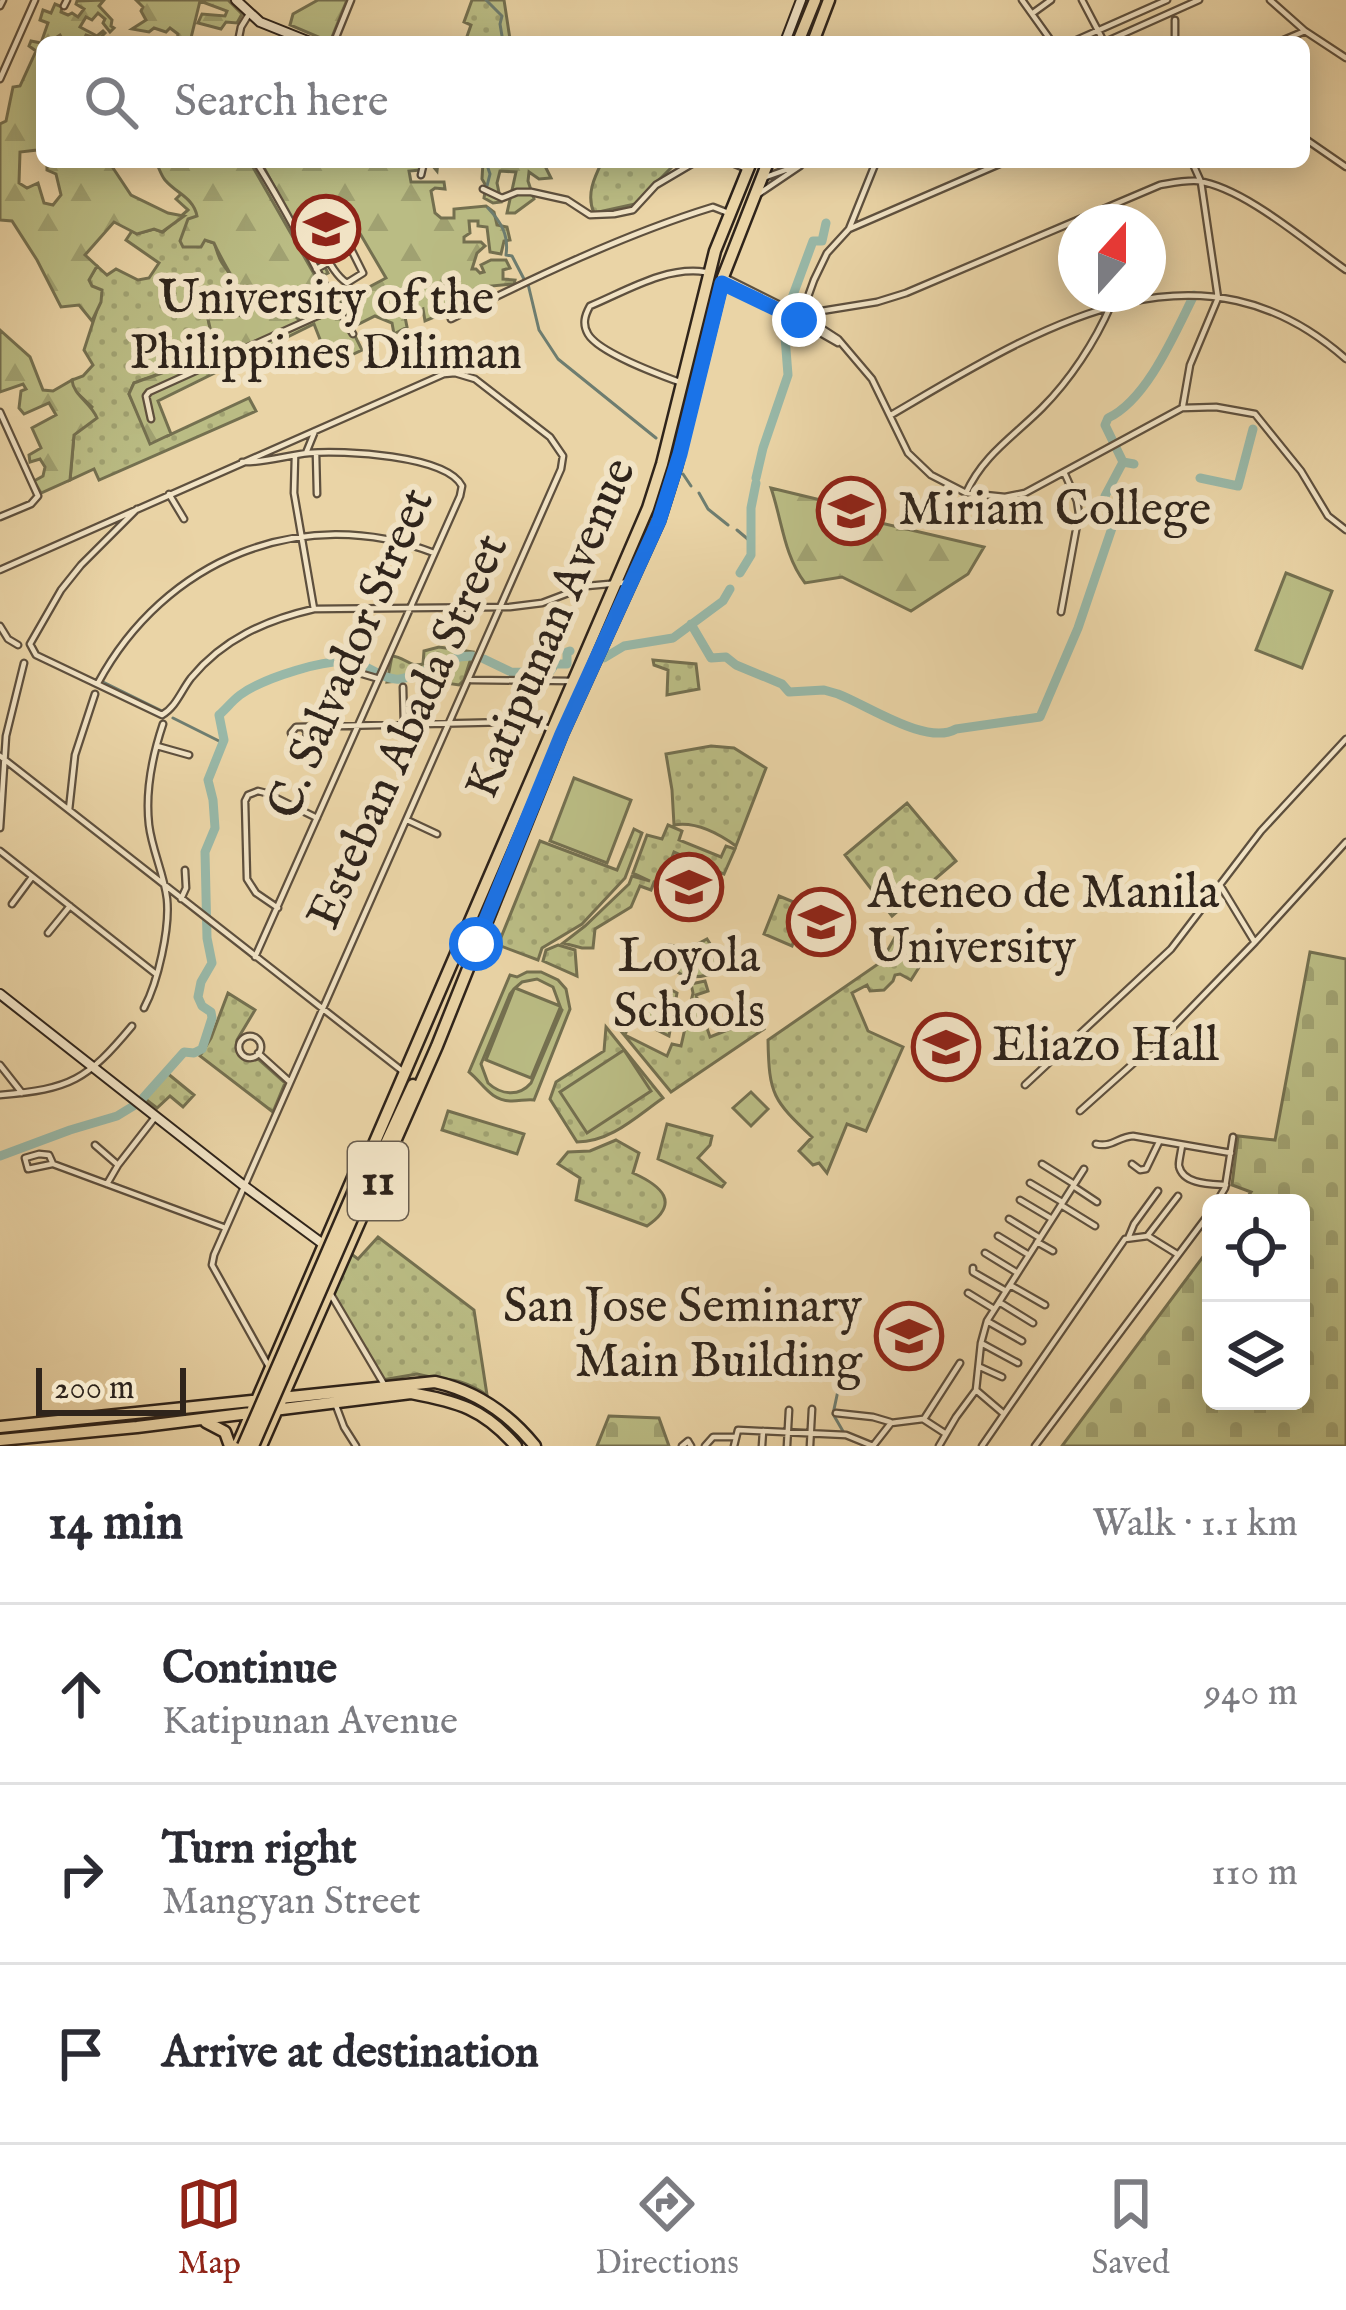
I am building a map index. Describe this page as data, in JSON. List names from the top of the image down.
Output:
{
  "streets": {
    "main road": ["Katipunan Avenue", "11"],
    "street": ["C. Salvador Street", "Esteban Abada Street"]
  },
  "crossings": [
    ["Katipunan Avenue", "Esteban Abada Street"]
  ],
  "places": {
    "school or university": [
      "University of the Philippines Diliman",
      "Miriam College",
      "Loyola Schools",
      "Ateneo de Manila University",
      "Eliazo Hall",
      "San Jose Seminary Main Building"
    ]
  },
  "scale_bar": "200 m",
  "north": "top",
  "page": {
    "search": "Search here",
    "scale": "200 m",
    "heading": ["14 min", "Walk · 1.1 km"],
    "list": [
      ["Continue", "Katipunan Avenue", "940 m"],
      ["Turn right", "Mangyan Street", "110 m"],
      "Arrive at destination"
    ],
    "nav": ["Map", "Directions", "Saved"]
  }
}
